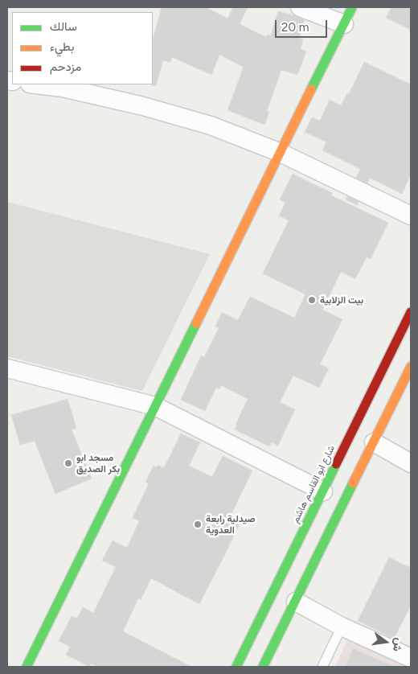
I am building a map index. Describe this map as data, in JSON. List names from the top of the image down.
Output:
{
  "streets": {
    "street": ["شارع ابو القاسم هاشم"]
  },
  "places": ["بيت الزلابية", "مسجد ابو بكر الصديق", "صيدلية رابعة العدوية"],
  "legend": ["سالك", "بطيء", "مزدحم"],
  "scale_bar": "20 m",
  "north": "right"
}
